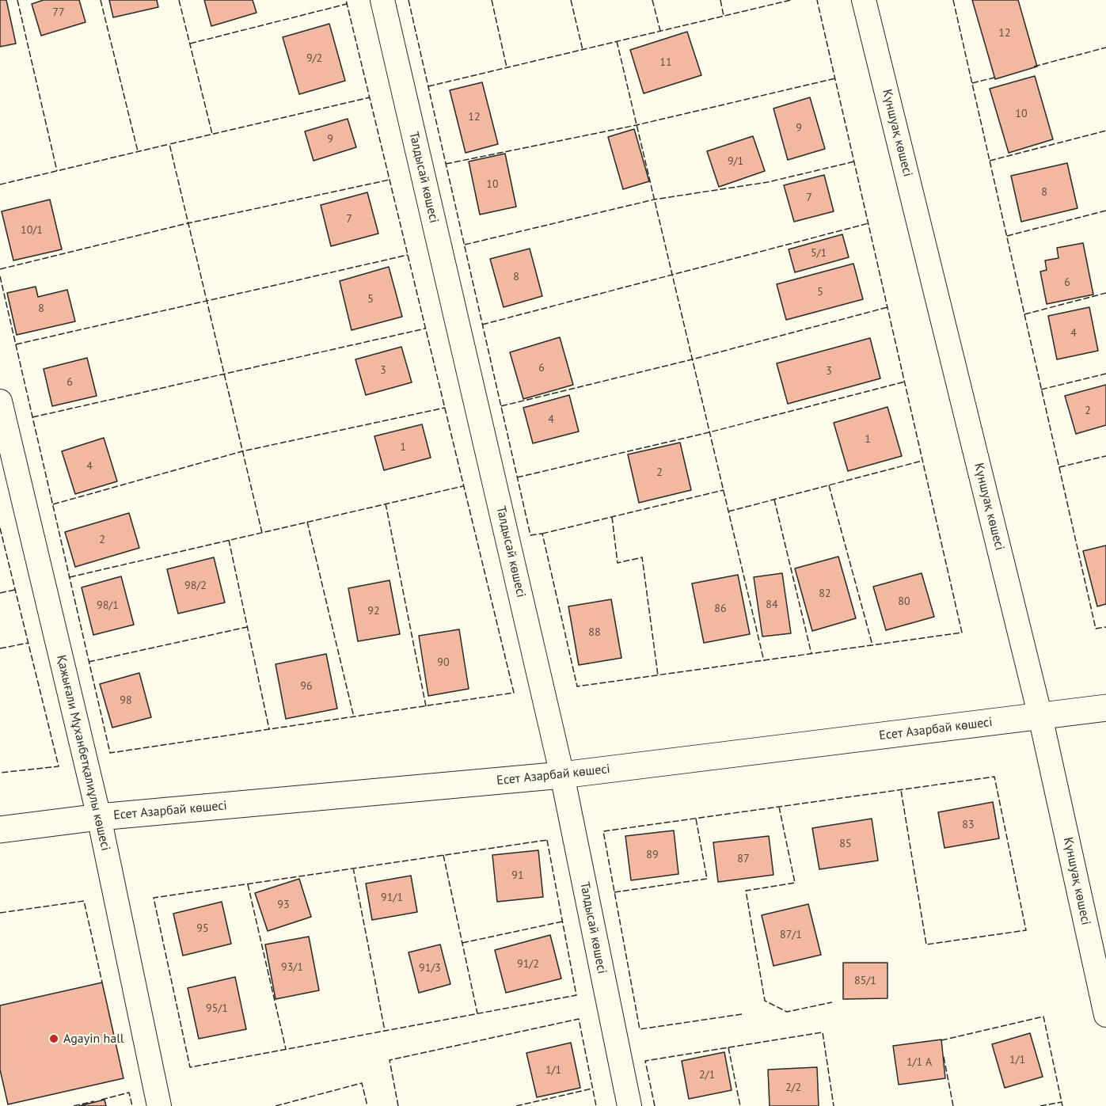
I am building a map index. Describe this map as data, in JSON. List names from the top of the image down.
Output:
{
  "streets": {
    "street": [
      "Күншуақ көшесі",
      "Талдысай көшесі",
      "Есет Азарбай көшесі",
      "Қажығали Мұханбетқалиұлы көшесі"
    ]
  },
  "crossings": [
    ["Күншуақ көшесі", "Есет Азарбай көшесі"],
    ["Талдысай көшесі", "Есет Азарбай көшесі"],
    ["Есет Азарбай көшесі", "Қажығали Мұханбетқалиұлы көшесі"]
  ],
  "places": ["Agayin hall"],
  "house_numbers": [
    "77",
    "12",
    "9/2",
    "11",
    "10",
    "12",
    "9",
    "9",
    "9/1",
    "10",
    "8",
    "7",
    "7",
    "10/1",
    "5/1",
    "8",
    "6",
    "5",
    "5",
    "8",
    "4",
    "6",
    "3",
    "3",
    "6",
    "2",
    "4",
    "1",
    "1",
    "4",
    "2",
    "2",
    "98/2",
    "82",
    "80",
    "84",
    "98/1",
    "86",
    "92",
    "88",
    "90",
    "96",
    "98",
    "83",
    "85",
    "89",
    "87",
    "91",
    "91/1",
    "93",
    "95",
    "87/1",
    "91/2",
    "93/1",
    "91/3",
    "85/1",
    "95/1",
    "1/1",
    "1/1 А",
    "1/1",
    "2/1",
    "2/2"
  ]
}
